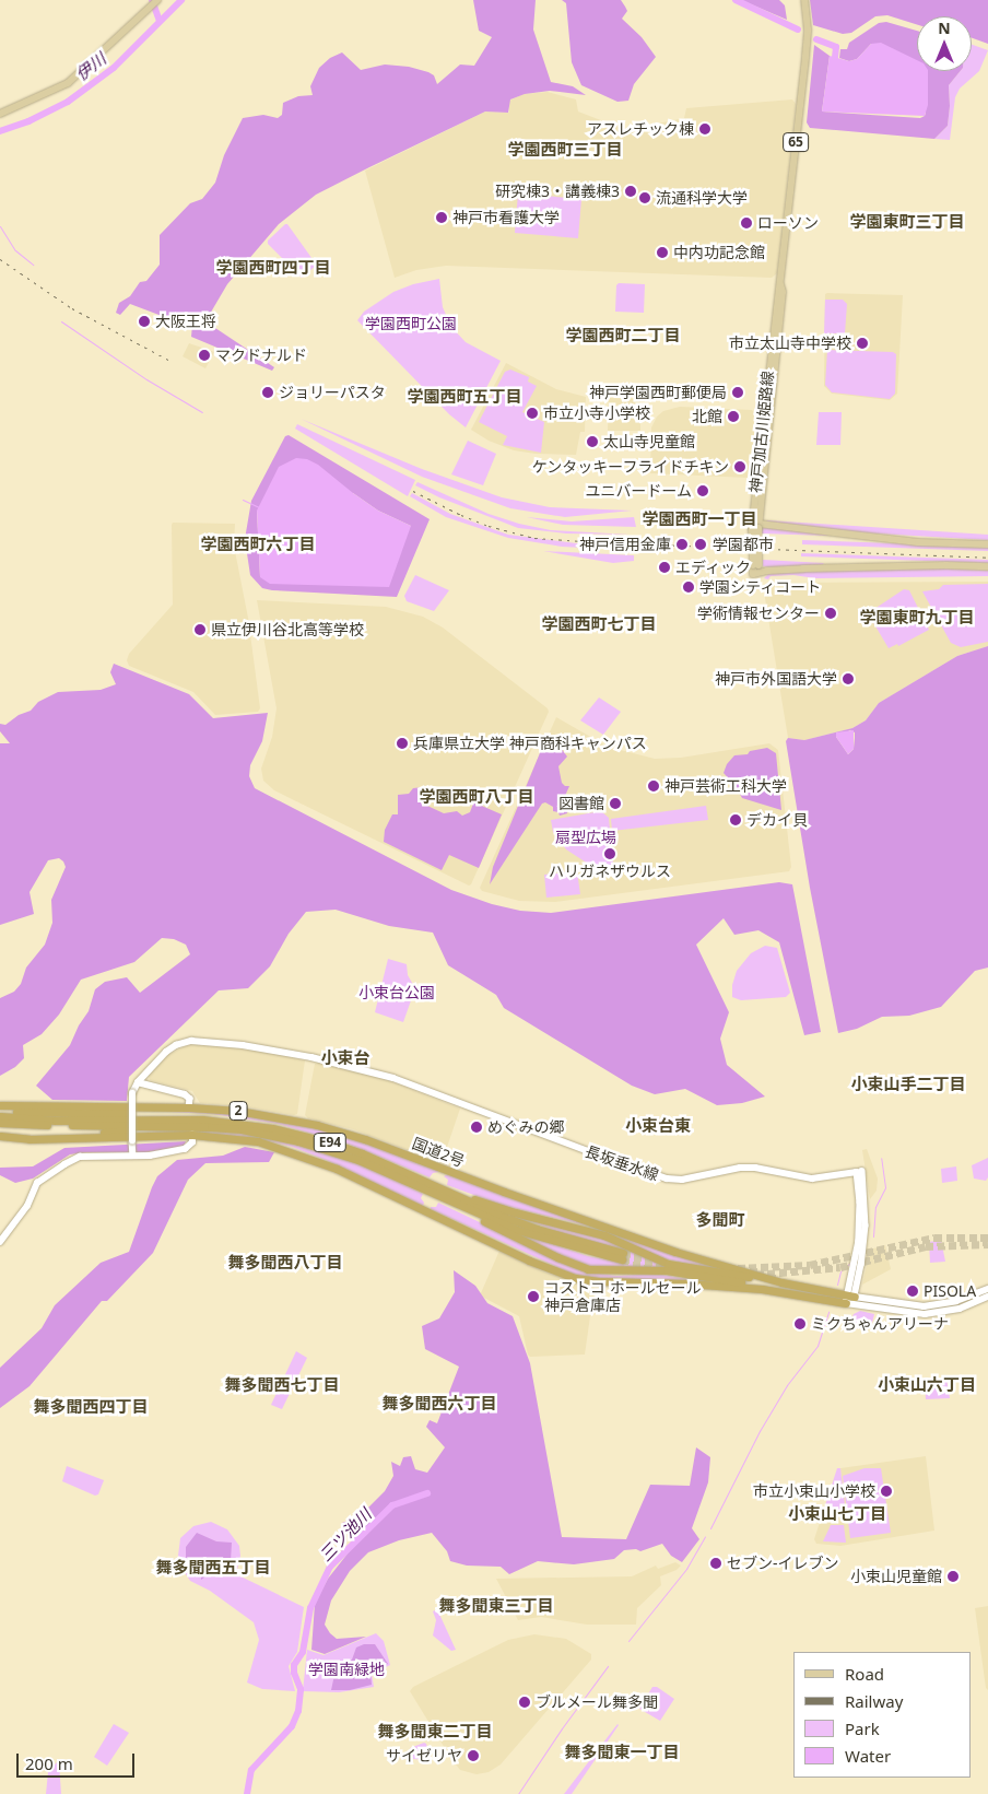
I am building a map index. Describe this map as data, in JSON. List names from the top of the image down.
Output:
{
  "streets": {
    "highway": ["2", "E94", "国道2号"],
    "main road": ["65", "神戸加古川姫路線", "長坂垂水線"]
  },
  "crossings": [
    ["2", "国道2号"],
    ["2", "長坂垂水線"],
    ["国道2号", "長坂垂水線"]
  ],
  "districts": [
    "学園西町三丁目",
    "学園東町三丁目",
    "学園西町四丁目",
    "学園西町二丁目",
    "学園西町五丁目",
    "学園西町一丁目",
    "学園西町六丁目",
    "学園東町九丁目",
    "学園西町七丁目",
    "学園西町八丁目",
    "小束台",
    "小束山手二丁目",
    "小束台東",
    "多聞町",
    "舞多聞西八丁目",
    "舞多聞西七丁目",
    "小束山六丁目",
    "舞多聞西六丁目",
    "舞多聞西四丁目",
    "小束山七丁目",
    "舞多聞西五丁目",
    "舞多聞東三丁目",
    "舞多聞東二丁目",
    "舞多聞東一丁目"
  ],
  "water": ["伊川", "三ツ池川"],
  "parks": [
    "学園西町公園",
    "扇型広場",
    "小束台公園",
    "学園南緑地"
  ],
  "places": [
    "アスレチック棟",
    "研究棟3・講義棟3",
    "流通科学大学",
    "神戸市看護大学",
    "ローソン",
    "中内功記念館",
    "大阪王将",
    "市立太山寺中学校",
    "マクドナルド",
    "ジョリーパスタ",
    "神戸学園西町郵便局",
    "市立小寺小学校",
    "北館",
    "太山寺児童館",
    "ケンタッキーフライドチキン",
    "ユニバードーム",
    "神戸信用金庫",
    "学園都市",
    "エディック",
    "学園シティコート",
    "学術情報センター",
    "県立伊川谷北高等学校",
    "神戸市外国語大学",
    "兵庫県立大学 神戸商科キャンパス",
    "神戸芸術工科大学",
    "図書館",
    "デカイ貝",
    "ハリガネザウルス",
    "めぐみの郷",
    "PISOLA",
    "コストコ ホールセール 神戸倉庫店",
    "ミクちゃんアリーナ",
    "市立小束山小学校",
    "セブン-イレブン",
    "小束山児童館",
    "ブルメール舞多聞",
    "サイゼリヤ"
  ],
  "legend": [
    "Road",
    "Railway",
    "Park",
    "Water"
  ],
  "scale_bar": "200 m",
  "north": "top"
}
